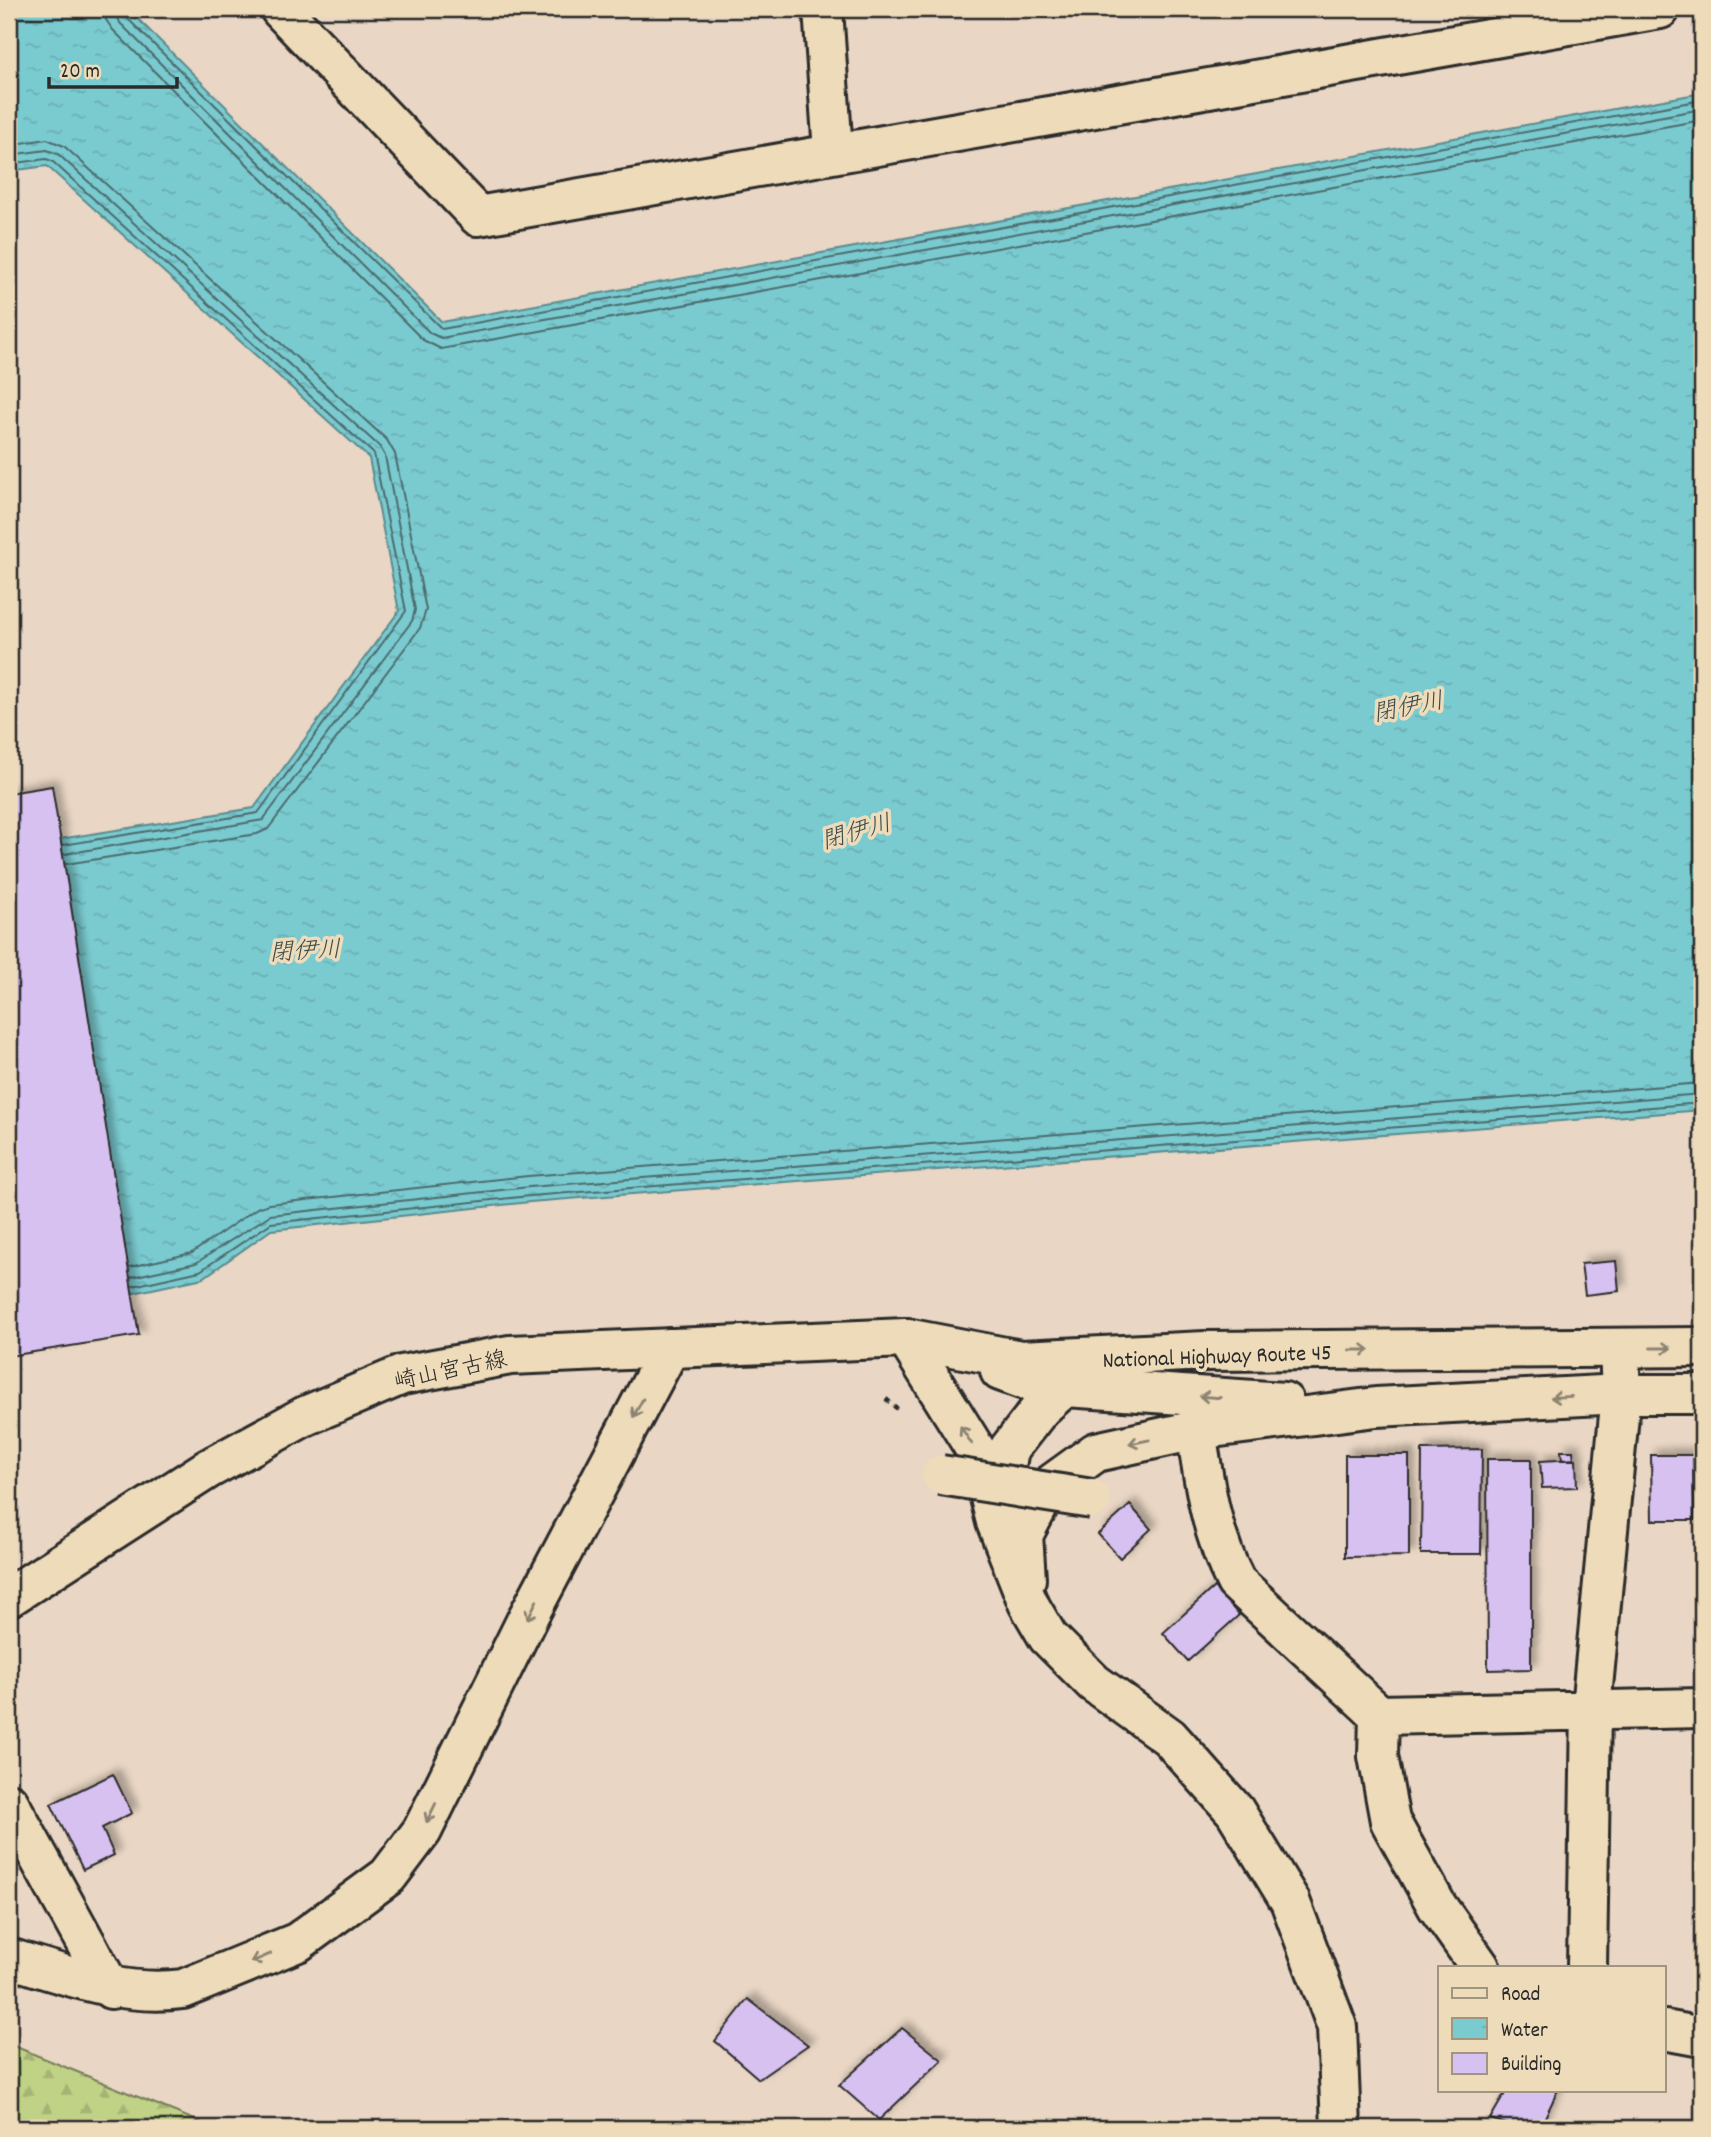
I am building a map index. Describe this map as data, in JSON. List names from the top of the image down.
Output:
{
  "streets": {
    "main road": ["National Highway Route 45", "崎山宮古線"]
  },
  "crossings": [
    ["National Highway Route 45", "崎山宮古線"]
  ],
  "water": ["閉伊川"],
  "legend": ["Road", "Water", "Building"],
  "scale_bar": "20 m"
}
